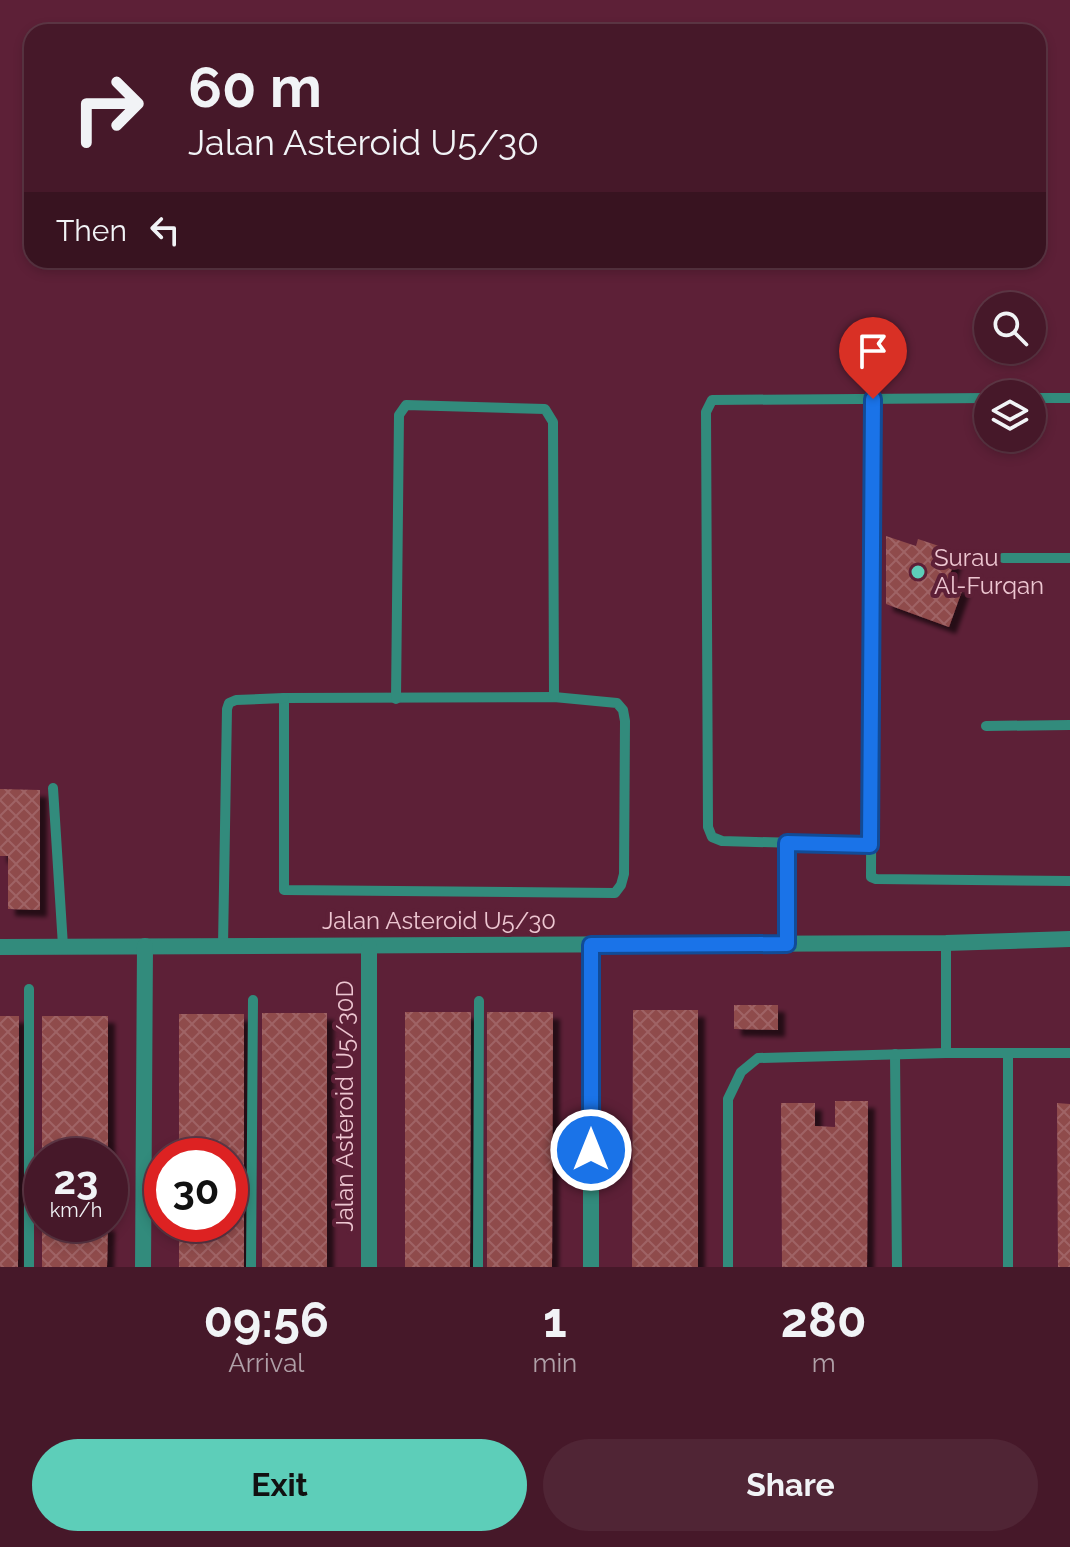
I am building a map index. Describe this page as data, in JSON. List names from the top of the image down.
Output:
{
  "streets": {
    "street": ["Jalan Asteroid U5/30", "Jalan Asteroid U5/30D"]
  },
  "crossings": [
    ["Jalan Asteroid U5/30", "Jalan Asteroid U5/30D"]
  ],
  "places": ["Surau Al-Furqan"],
  "page": {
    "turn": ["60 m", "Jalan Asteroid U5/30"],
    "then": "Then",
    "speed": "23 km/h",
    "limit": "30",
    "eta": [
      "09:56",
      "Arrival",
      "1",
      "min",
      "280",
      "m"
    ],
    "buttons": ["Exit", "Share"]
  }
}
